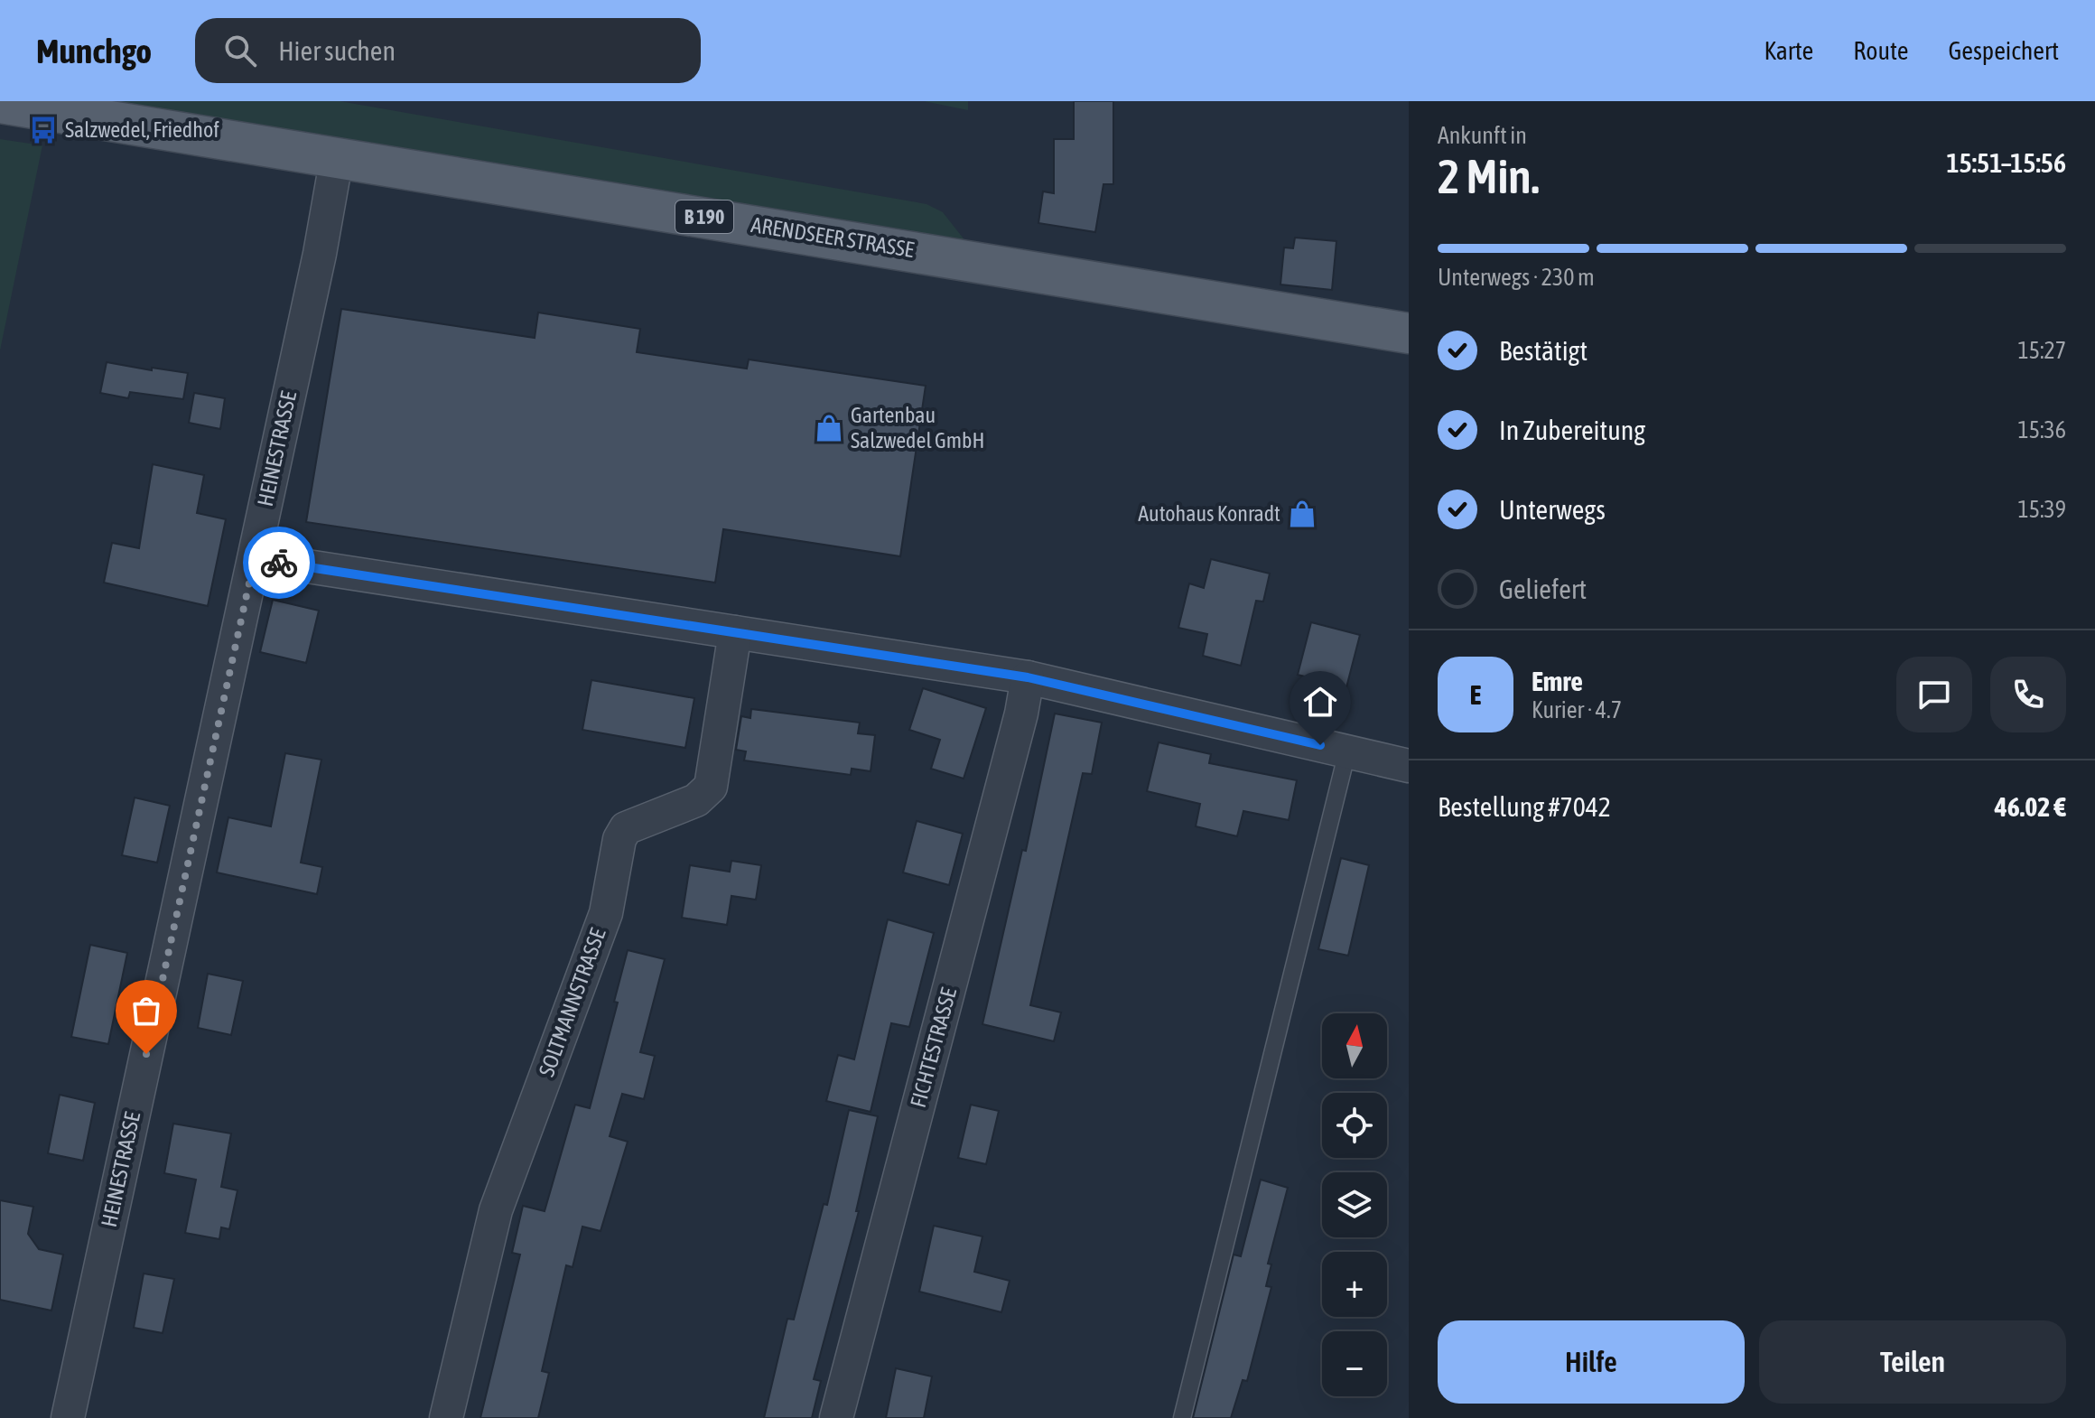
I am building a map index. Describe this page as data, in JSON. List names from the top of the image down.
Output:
{
  "streets": {
    "main road": ["B 190", "ARENDSEER STRASSE"],
    "street": ["HEINESTRASSE", "SOLTMANNSTRASSE", "FICHTESTRASSE"]
  },
  "crossings": [
    ["ARENDSEER STRASSE", "HEINESTRASSE"]
  ],
  "places": {
    "bus stop": ["Salzwedel, Friedhof"],
    "shop": ["Gartenbau Salzwedel GmbH", "Autohaus Konradt"]
  },
  "north": "top",
  "page": {
    "header": "Munchgo",
    "search": "Hier suchen",
    "nav": ["Karte", "Route", "Gespeichert"],
    "heading": ["2 Min.", "Ankunft in", "15:51–15:56"],
    "panel": [
      "Emre",
      "Kurier · 4.7",
      "Bestellung #7042",
      "46.02 €"
    ],
    "bar": "Unterwegs · 230 m",
    "list": [
      ["Bestätigt", "15:27"],
      ["In Zubereitung", "15:36"],
      ["Unterwegs", "15:39"],
      "Geliefert"
    ],
    "round": "E",
    "map_buttons": ["+", "−"],
    "buttons": ["Hilfe", "Teilen"]
  }
}
